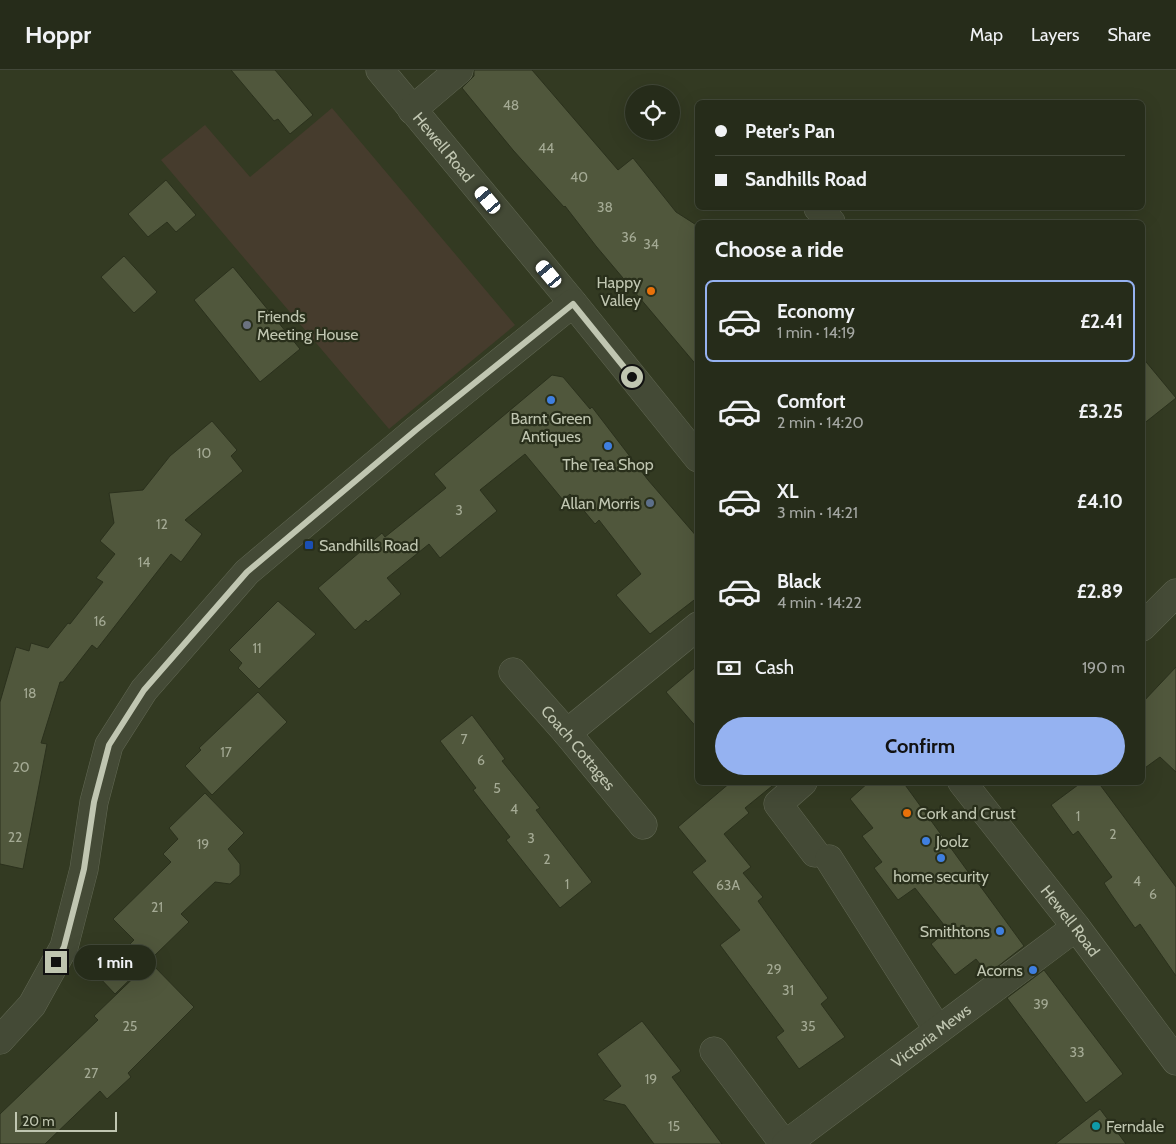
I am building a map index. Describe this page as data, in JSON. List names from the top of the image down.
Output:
{
  "streets": {
    "street": ["Hewell Road", "Coach Cottages", "Victoria Mews"]
  },
  "crossings": [
    ["Hewell Road", "Victoria Mews"]
  ],
  "places": {
    "other": [
      "Happy Valley",
      "Friends Meeting House",
      "Barnt Green Antiques",
      "The Tea Shop",
      "Allan Morris",
      "Cork and Crust",
      "Joolz",
      "home security",
      "Smithtons",
      "Acorns",
      "Ferndale"
    ],
    "transit": ["Sandhills Road"]
  },
  "house_numbers": [
    "48",
    "44",
    "40",
    "38",
    "36",
    "34",
    "10",
    "3",
    "12",
    "14",
    "16",
    "11",
    "18",
    "7",
    "17",
    "6",
    "20",
    "5",
    "4",
    "1",
    "2",
    "22",
    "3",
    "19",
    "2",
    "4",
    "1",
    "63A",
    "6",
    "21",
    "29",
    "31",
    "39",
    "25",
    "35",
    "33",
    "27",
    "19",
    "15"
  ],
  "scale_bar": "20 m",
  "page": {
    "header": "Hoppr",
    "nav": ["Map", "Layers", "Share"],
    "banner": ["Peter's Pan", "Sandhills Road"],
    "heading": "Choose a ride",
    "list": [
      {
        "name": "Economy",
        "note": "1 min · 14:19",
        "value": "£2.41"
      },
      {
        "name": "Comfort",
        "note": "2 min · 14:20",
        "value": "£3.25"
      },
      {
        "name": "XL",
        "note": "3 min · 14:21",
        "value": "£4.10"
      },
      {
        "name": "Black",
        "note": "4 min · 14:22",
        "value": "£2.89"
      }
    ],
    "pay": ["Cash", "190 m"],
    "buttons": "Confirm",
    "bubble": "1 min",
    "scale": "20 m"
  }
}
